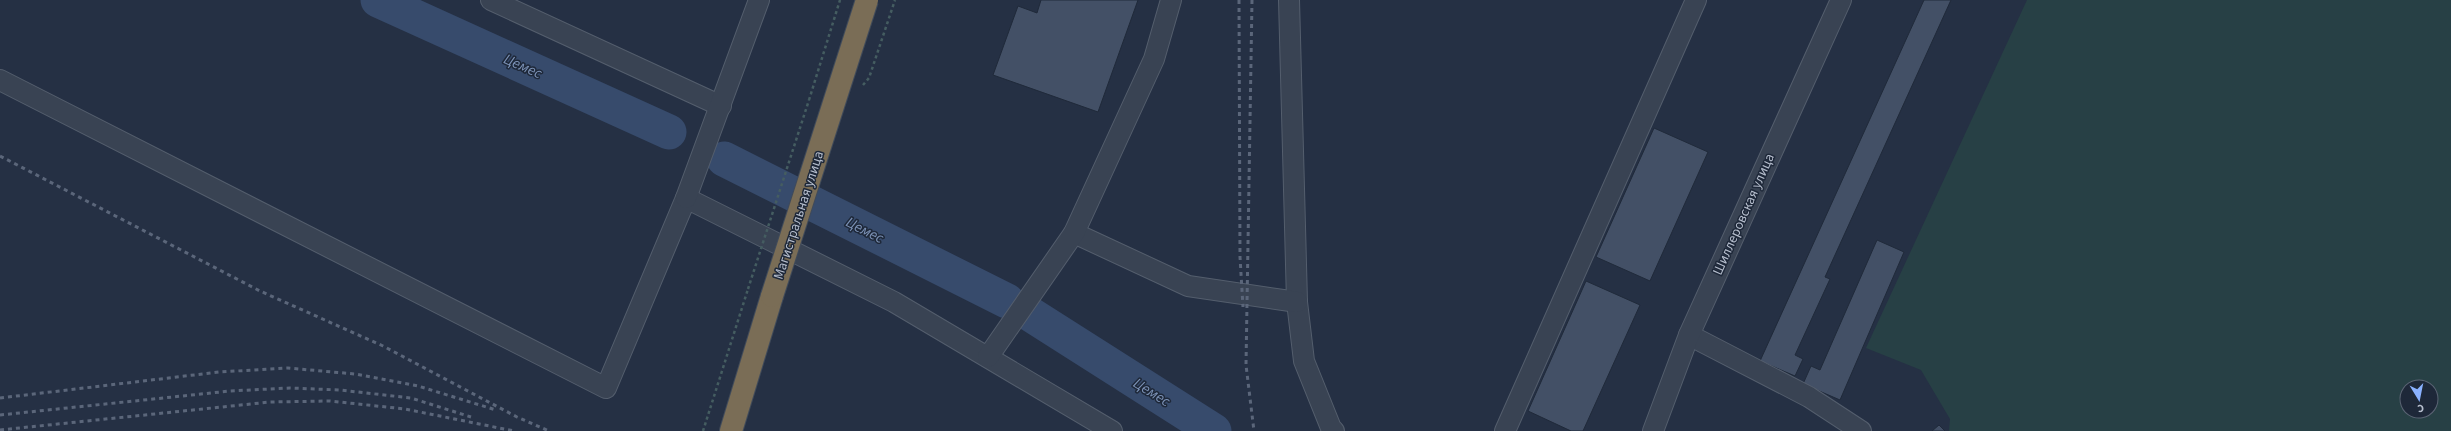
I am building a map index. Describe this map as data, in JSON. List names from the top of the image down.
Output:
{
  "streets": {
    "highway": ["Магистральная улица"],
    "street": ["Шиллеровская улица"]
  },
  "water": ["Цемес"],
  "north": "bottom"
}
